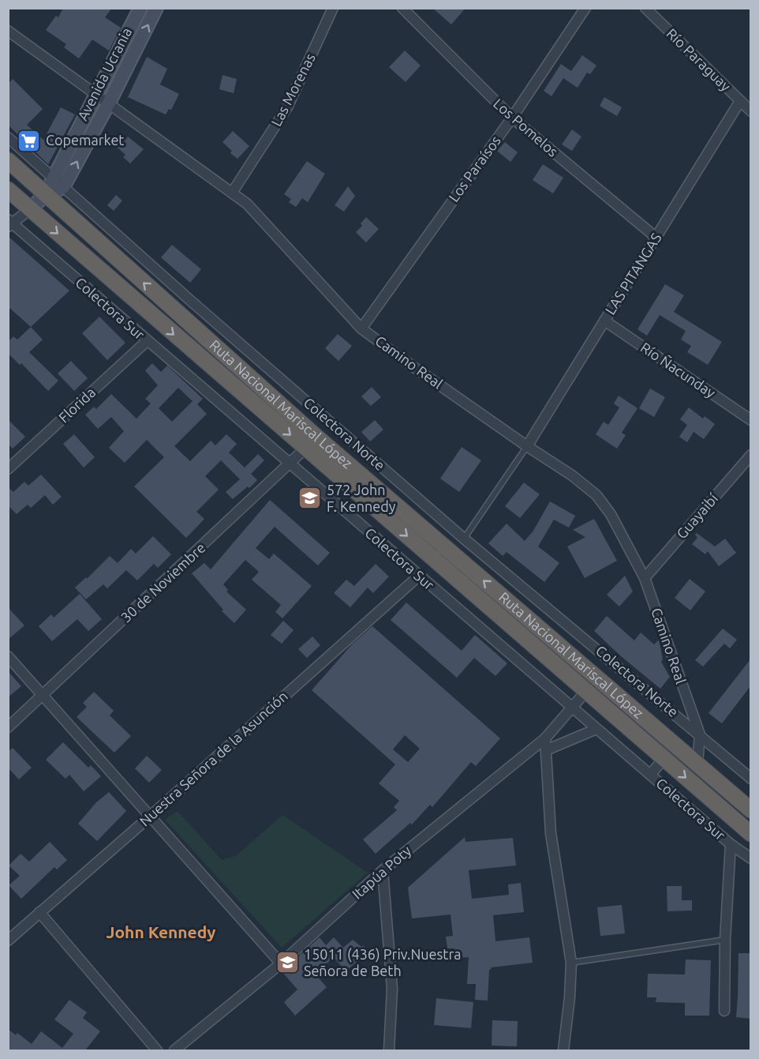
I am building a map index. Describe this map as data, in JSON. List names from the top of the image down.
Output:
{
  "streets": {
    "highway": ["Ruta Nacional Mariscal López"],
    "main road": ["Avenida Ucrania"],
    "street": [
      "Río Paraguay",
      "Las Morenas",
      "Los Pomelos",
      "Los Paraísos",
      "LAS PITANGAS",
      "Colectora Sur",
      "Camino Real",
      "Río Ñacunday",
      "Florida",
      "Colectora Norte",
      "Guayaibí",
      "30 de Noviembre",
      "Nuestra Señora de la Asunción",
      "Itapúa Poty"
    ]
  },
  "crossings": [
    ["Río Paraguay", "LAS PITANGAS"],
    ["Avenida Ucrania", "Camino Real"],
    ["Avenida Ucrania", "Colectora Norte"],
    ["Las Morenas", "Camino Real"],
    ["Los Pomelos", "Los Paraísos"],
    ["Los Pomelos", "LAS PITANGAS"],
    ["Los Paraísos", "Camino Real"],
    ["LAS PITANGAS", "Camino Real"],
    ["LAS PITANGAS", "Río Ñacunday"],
    ["Colectora Sur", "Florida"],
    ["Colectora Sur", "30 de Noviembre"],
    ["Colectora Sur", "Nuestra Señora de la Asunción"],
    ["Colectora Sur", "Itapúa Poty"],
    ["Camino Real", "Ruta Nacional Mariscal López"],
    ["Camino Real", "Colectora Norte"],
    ["Camino Real", "Guayaibí"],
    ["Ruta Nacional Mariscal López", "30 de Noviembre"],
    ["Ruta Nacional Mariscal López", "Itapúa Poty"]
  ],
  "districts": ["John Kennedy"],
  "places": {
    "supermarket": ["Copemarket"],
    "school or university": ["572 John F. Kennedy", "15011 (436) Priv.Nuestra Señora de Beth"]
  }
}
